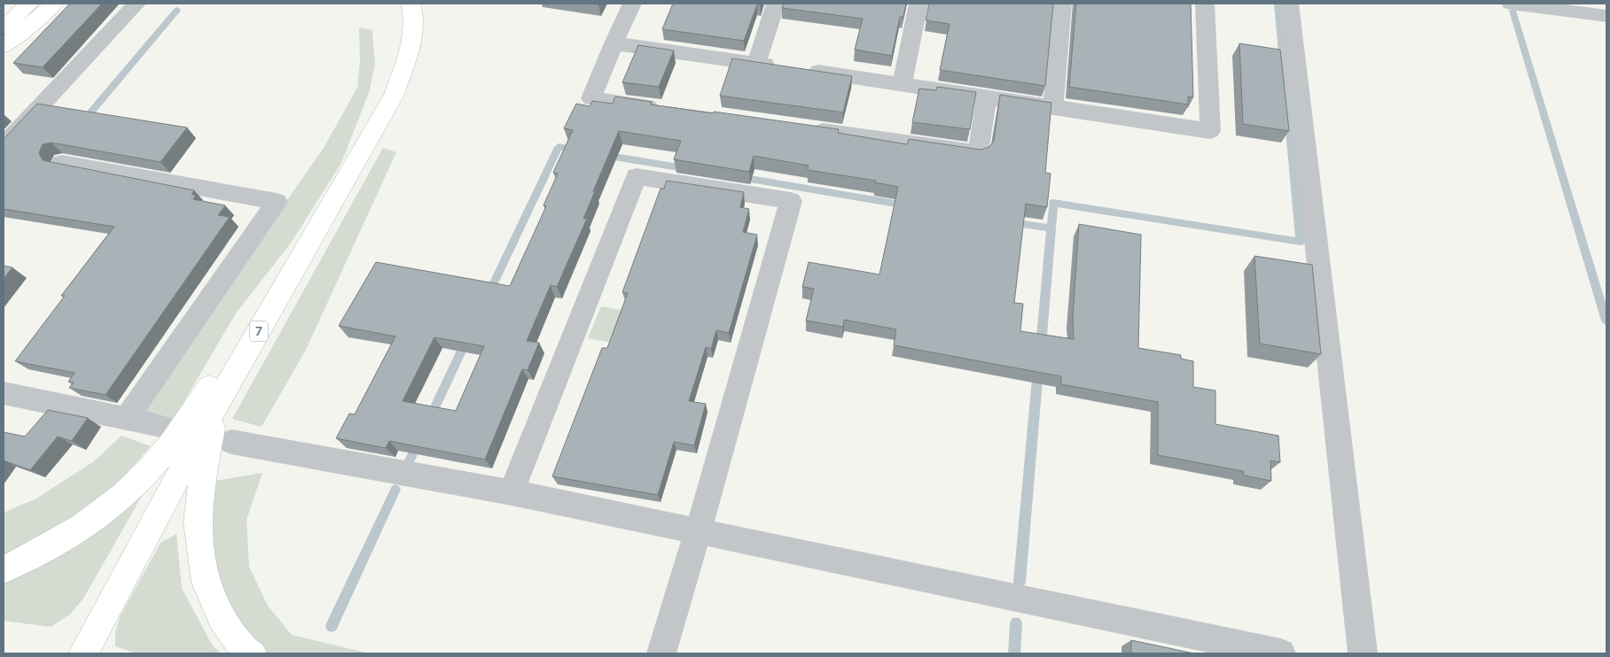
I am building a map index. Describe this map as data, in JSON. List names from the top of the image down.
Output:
{
  "streets": {
    "main road": ["7"]
  }
}
